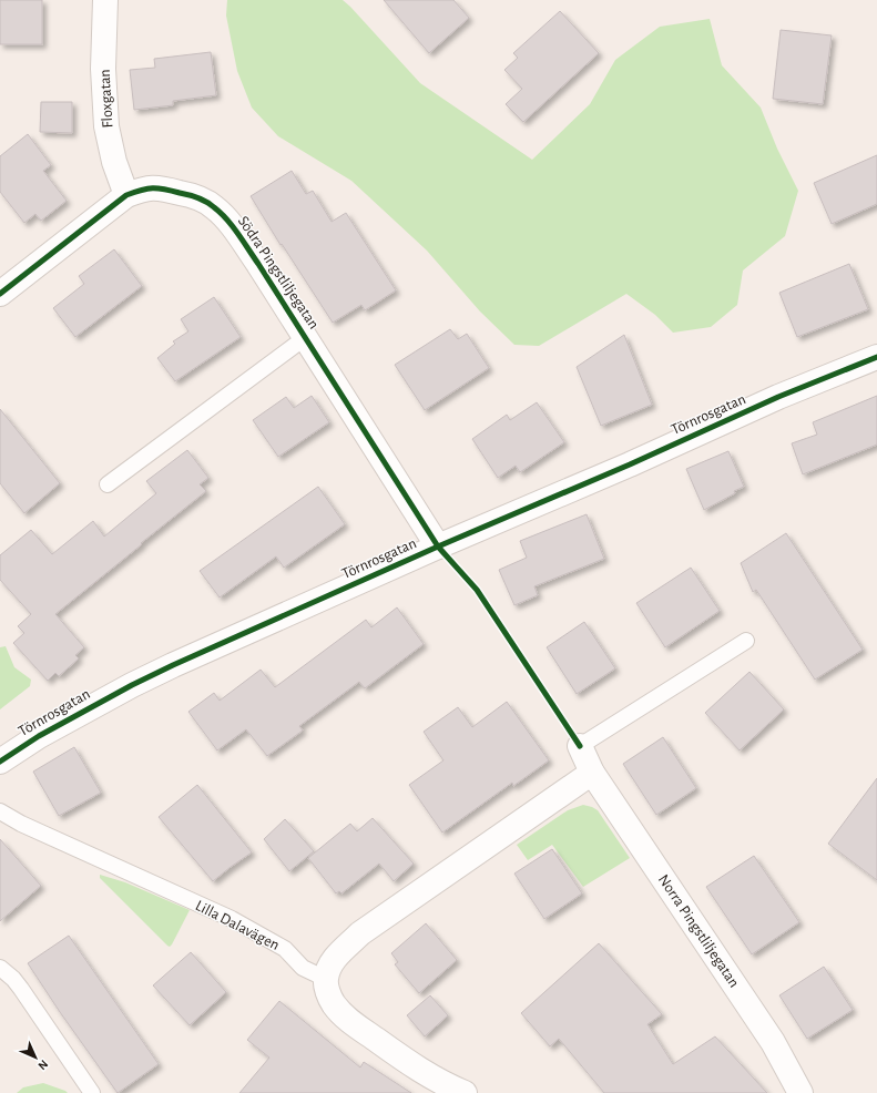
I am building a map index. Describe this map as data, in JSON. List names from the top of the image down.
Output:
{
  "streets": {
    "street": [
      "Floxgatan",
      "Södra Pingstliljegatan",
      "Törnrosgatan",
      "Norra Pingstliljegatan"
    ],
    "lane": ["Lilla Dalavägen"]
  },
  "crossings": [
    ["Floxgatan", "Södra Pingstliljegatan"],
    ["Södra Pingstliljegatan", "Törnrosgatan"]
  ],
  "north": "bottom right"
}
